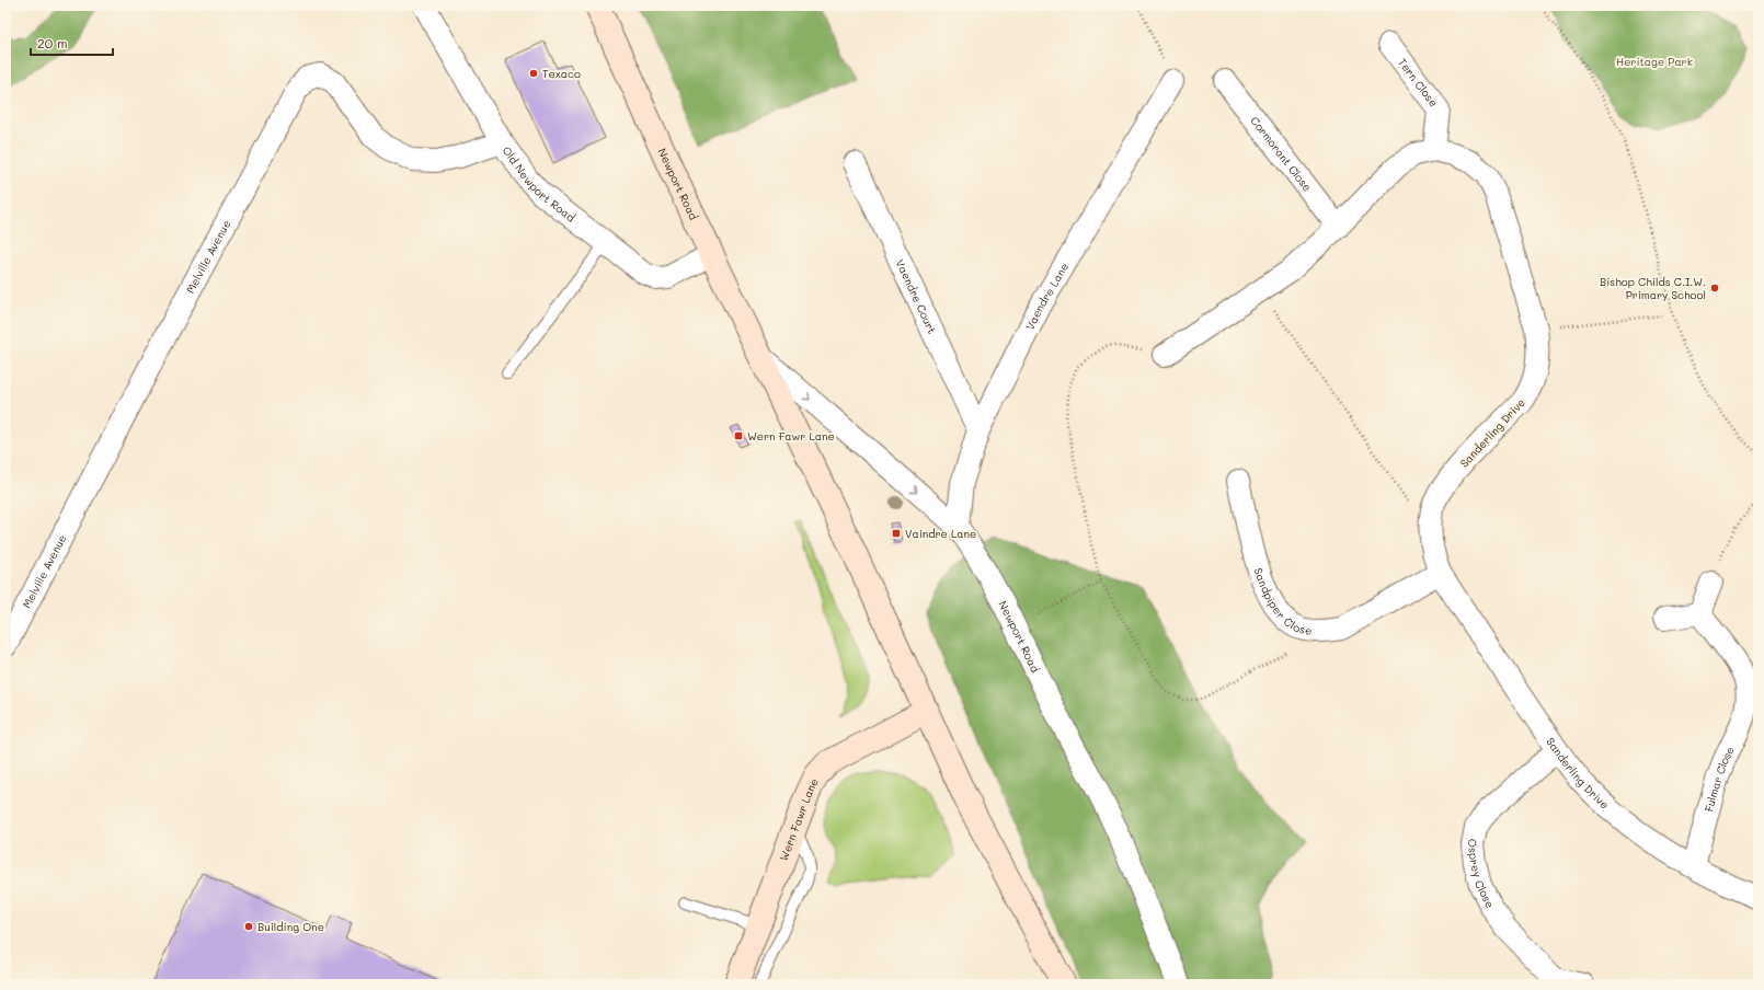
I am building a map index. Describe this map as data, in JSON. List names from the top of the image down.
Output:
{
  "streets": {
    "main road": ["Newport Road", "Wern Fawr Lane"],
    "street": [
      "Tern Close",
      "Cormorant Close",
      "Old Newport Road",
      "Melville Avenue",
      "Vaendre Court",
      "Vaendre Lane",
      "Sanderling Drive",
      "Sandpiper Close",
      "Fulmar Close",
      "Osprey Close"
    ]
  },
  "crossings": [
    ["Tern Close", "Sanderling Drive"],
    ["Cormorant Close", "Sanderling Drive"],
    ["Old Newport Road", "Newport Road"],
    ["Old Newport Road", "Melville Avenue"],
    ["Newport Road", "Vaendre Lane"],
    ["Newport Road", "Wern Fawr Lane"],
    ["Vaendre Court", "Vaendre Lane"],
    ["Sanderling Drive", "Sandpiper Close"],
    ["Sanderling Drive", "Fulmar Close"],
    ["Sanderling Drive", "Osprey Close"]
  ],
  "parks": ["Heritage Park"],
  "places": {
    "other": ["Texaco", "Bishop Childs C.I.W. Primary School", "Building One"],
    "transit": ["Wern Fawr Lane", "Vaindre Lane"]
  },
  "scale_bar": "20 m"
}
